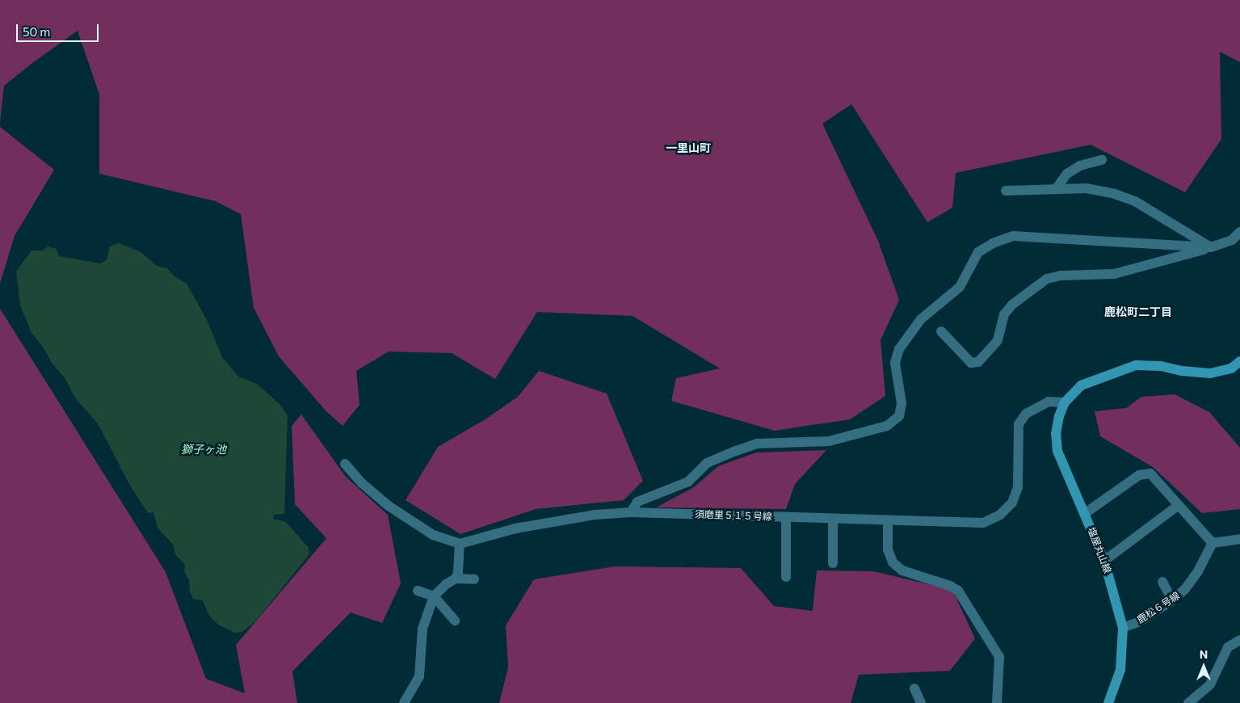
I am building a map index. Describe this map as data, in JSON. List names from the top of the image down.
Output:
{
  "streets": {
    "street": ["須磨里５１５号線", "塩屋丸山線", "鹿松６号線"]
  },
  "crossings": [
    ["須磨里５１５号線", "塩屋丸山線"],
    ["塩屋丸山線", "鹿松６号線"]
  ],
  "districts": ["一里山町", "鹿松町二丁目"],
  "water": ["獅子ヶ池"],
  "scale_bar": "50 m",
  "north": "top"
}
